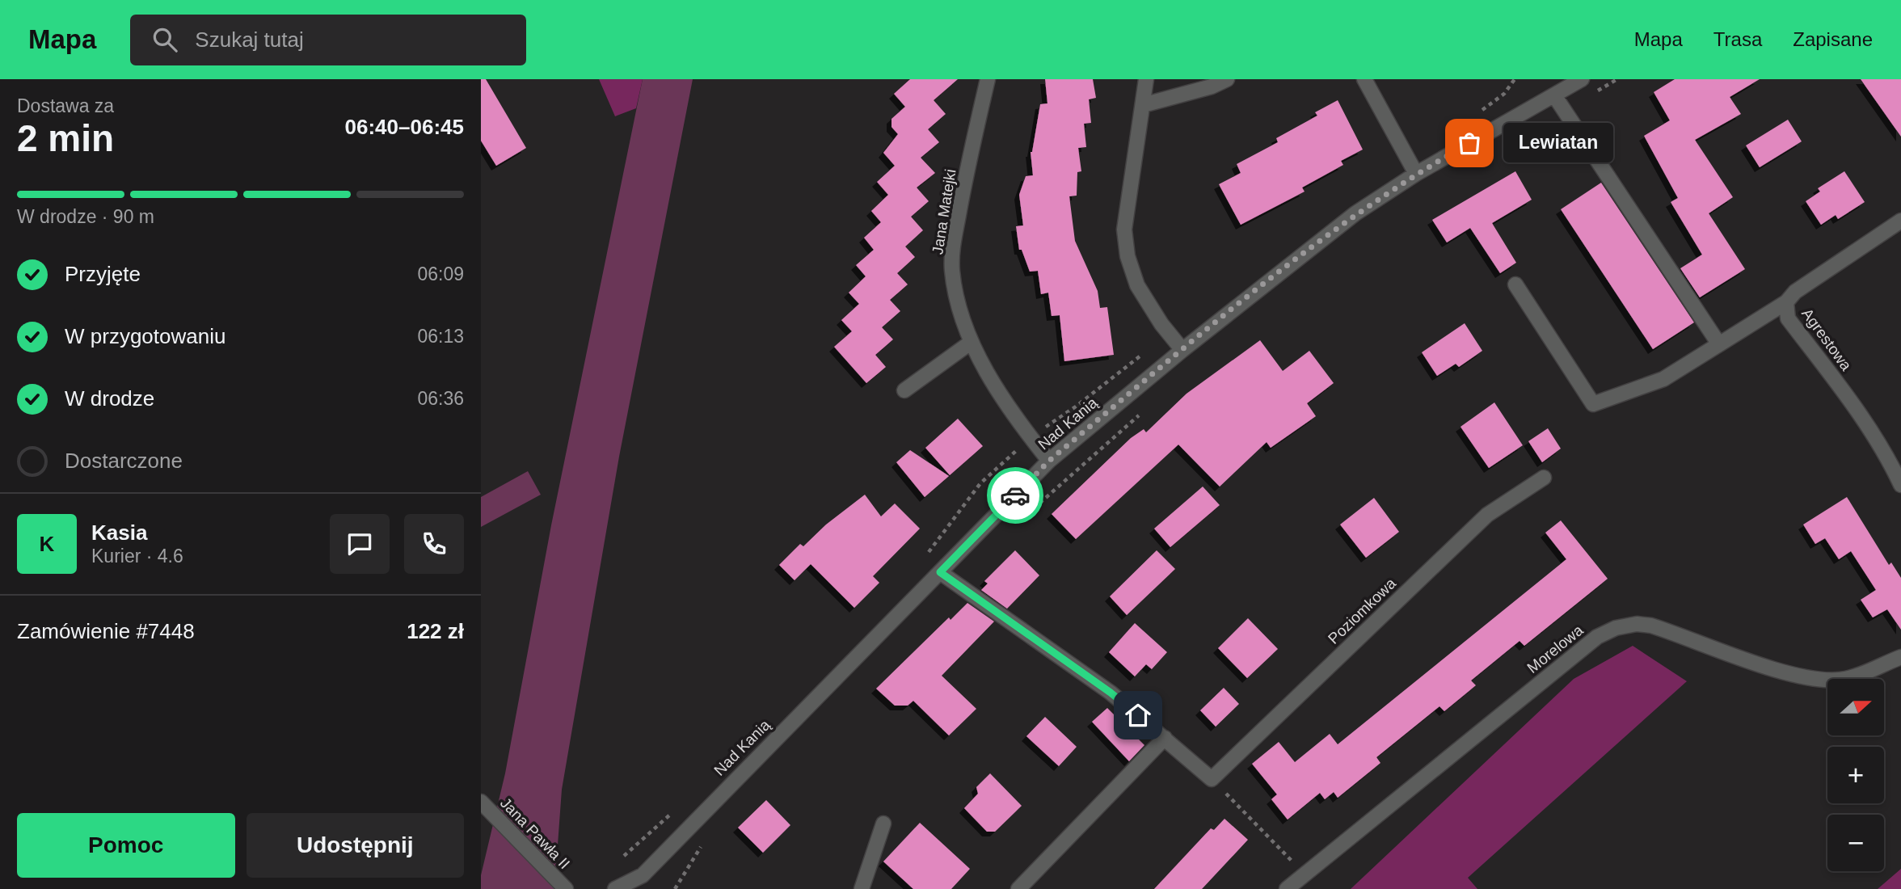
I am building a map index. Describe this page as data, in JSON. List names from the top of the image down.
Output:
{
  "streets": {
    "street": [
      "Jana Matejki",
      "Agrestowa",
      "Nad Kanią",
      "Poziomkowa",
      "Morelowa",
      "Jana Pawła II"
    ]
  },
  "crossings": [
    ["Jana Matejki", "Nad Kanią"]
  ],
  "places": ["Lewiatan"],
  "north": "right",
  "page": {
    "header": "Mapa",
    "search": "Szukaj tutaj",
    "nav": ["Mapa", "Trasa", "Zapisane"],
    "heading": ["2 min", "Dostawa za", "06:40–06:45"],
    "panel": [
      "Kasia",
      "Kurier · 4.6",
      "Zamówienie #7448",
      "122 zł"
    ],
    "bubble": "Lewiatan",
    "bar": "W drodze · 90 m",
    "list": [
      ["Przyjęte", "06:09"],
      ["W przygotowaniu", "06:13"],
      ["W drodze", "06:36"],
      "Dostarczone"
    ],
    "round": "K",
    "map_buttons": ["+", "−"],
    "buttons": ["Pomoc", "Udostępnij"]
  }
}
